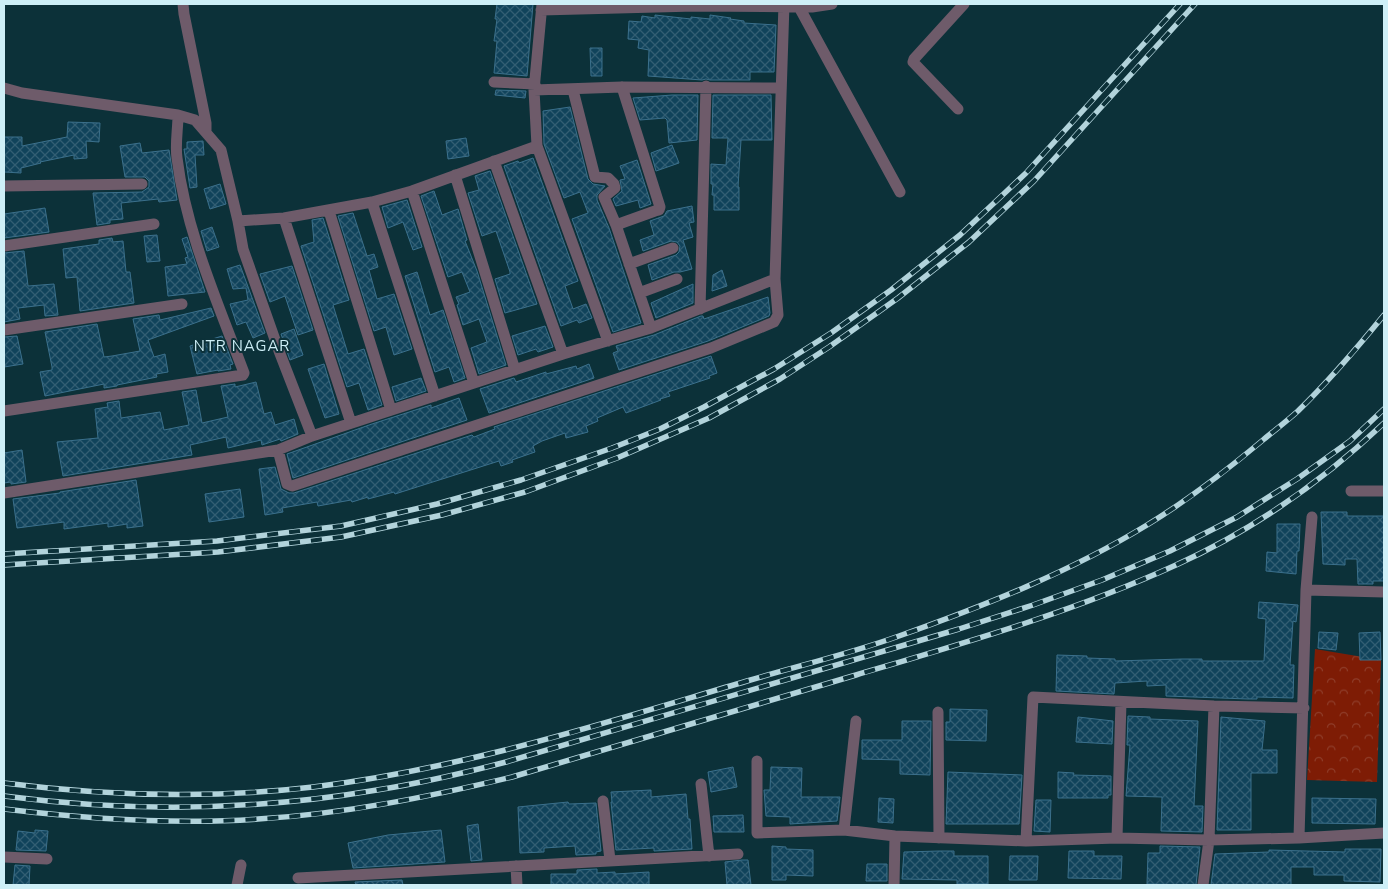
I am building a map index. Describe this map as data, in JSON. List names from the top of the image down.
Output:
{
  "districts": ["NTR NAGAR"]
}
